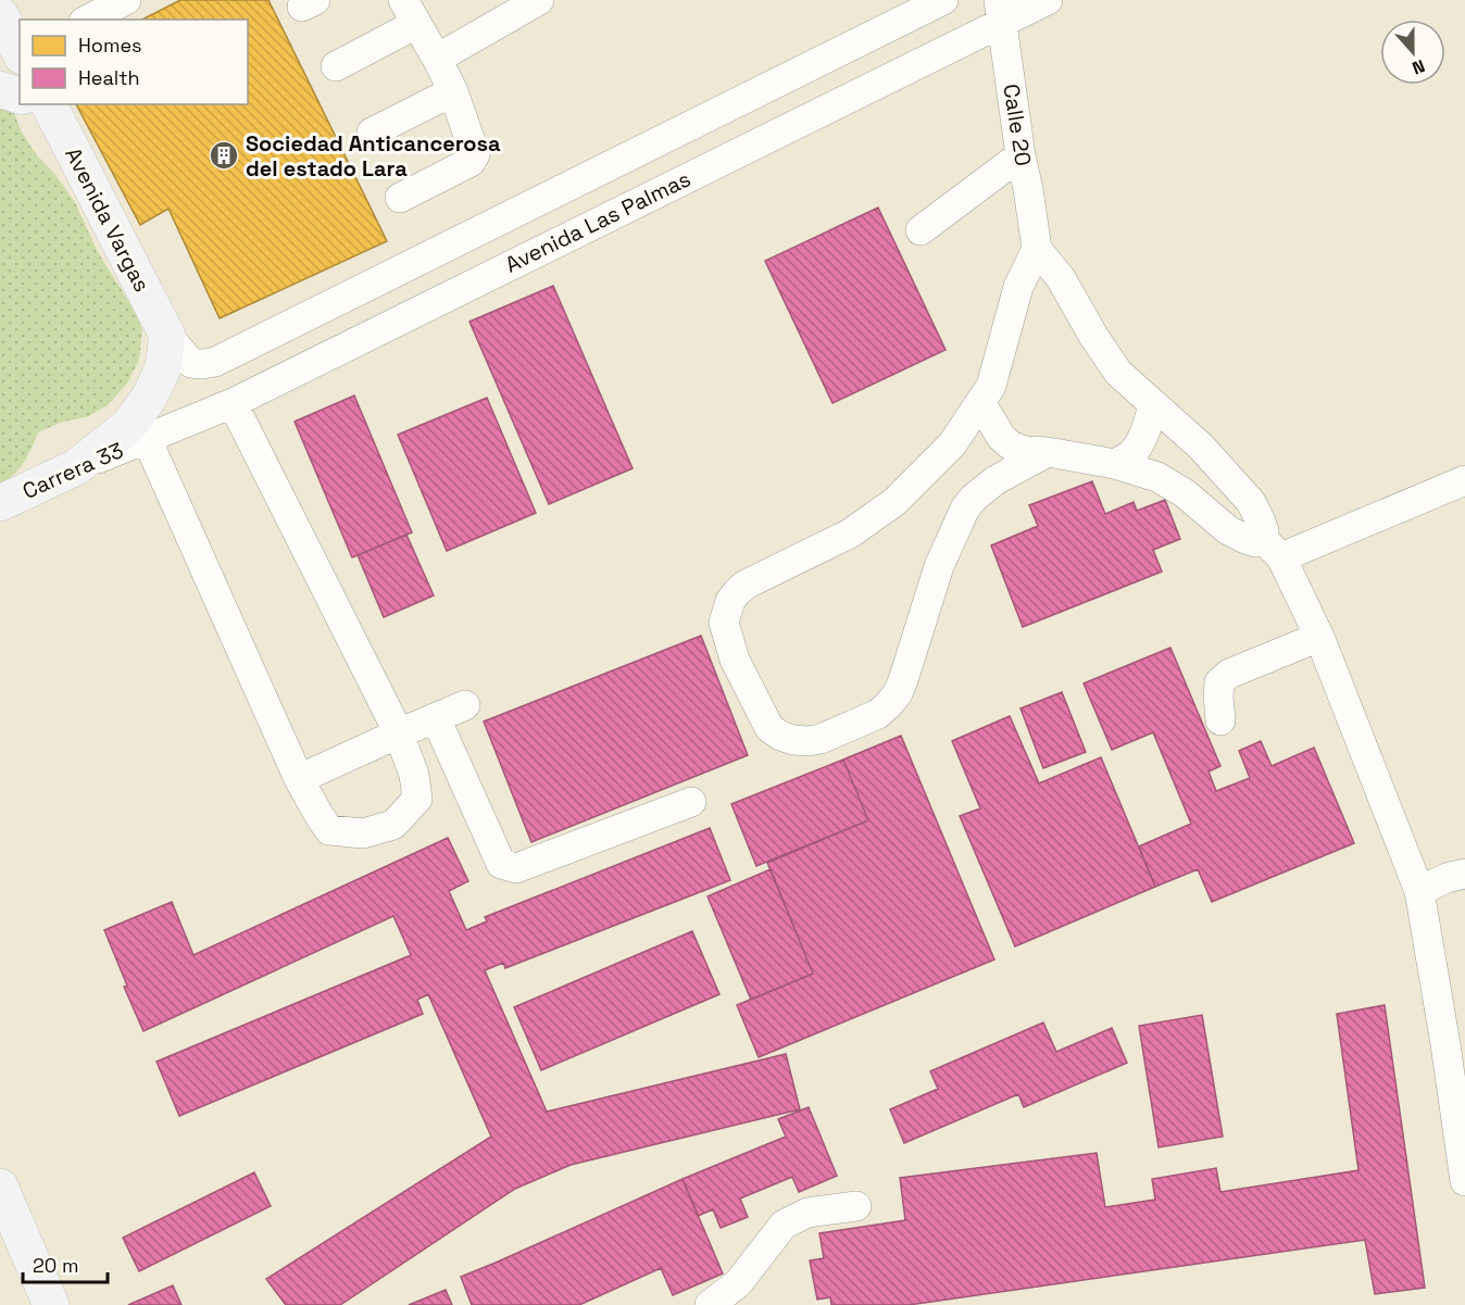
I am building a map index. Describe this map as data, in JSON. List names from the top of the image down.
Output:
{
  "streets": {
    "main road": ["Avenida Vargas", "Carrera 33"],
    "street": ["Calle 20", "Avenida Las Palmas"]
  },
  "crossings": [
    ["Calle 20", "Avenida Las Palmas"],
    ["Avenida Vargas", "Avenida Las Palmas"],
    ["Avenida Vargas", "Carrera 33"],
    ["Avenida Las Palmas", "Carrera 33"]
  ],
  "places": {
    "building": ["Sociedad Anticancerosa del estado Lara"]
  },
  "legend": ["Homes", "Health"],
  "scale_bar": "20 m",
  "north": "bottom"
}
